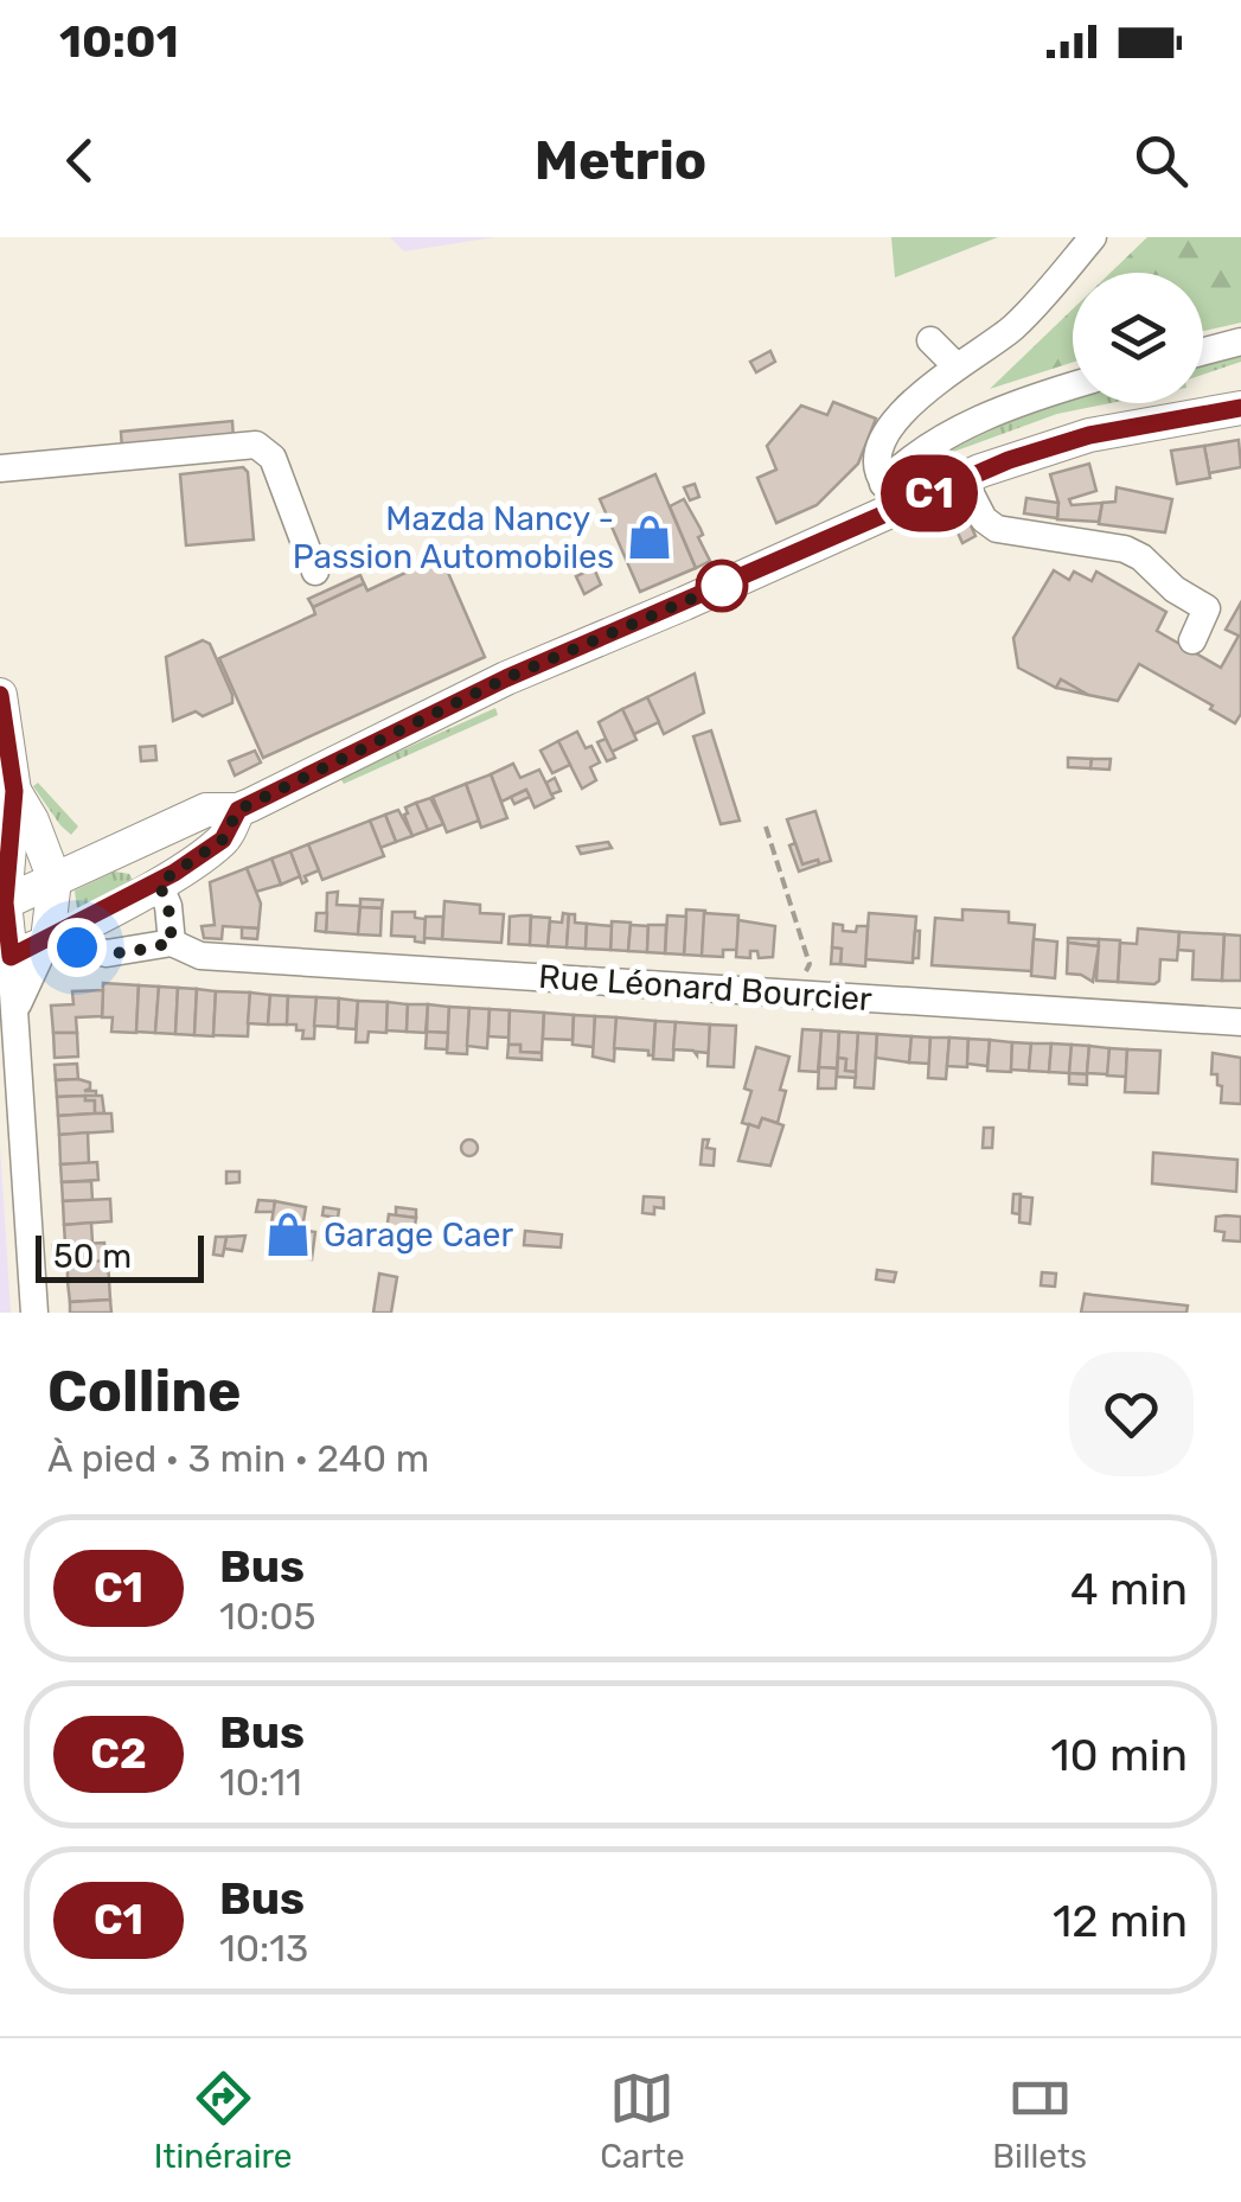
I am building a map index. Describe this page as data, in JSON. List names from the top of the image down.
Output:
{
  "streets": {
    "street": ["Rue Léonard Bourcier"]
  },
  "places": {
    "shop": ["Mazda Nancy - Passion Automobiles", "Garage Caer"]
  },
  "lines": ["bus line C1"],
  "scale_bar": "50 m",
  "page": {
    "status": "10:01",
    "header": "Metrio",
    "on_map": "C1",
    "scale": "50 m",
    "heading": ["Colline", "À pied · 3 min · 240 m"],
    "list": [
      {
        "mark": "C1",
        "name": "Bus",
        "note": "10:05",
        "value": "4 min"
      },
      {
        "mark": "C2",
        "name": "Bus",
        "note": "10:11",
        "value": "10 min"
      },
      {
        "mark": "C1",
        "name": "Bus",
        "note": "10:13",
        "value": "12 min"
      }
    ],
    "tabs": ["Itinéraire", "Carte", "Billets"]
  }
}
